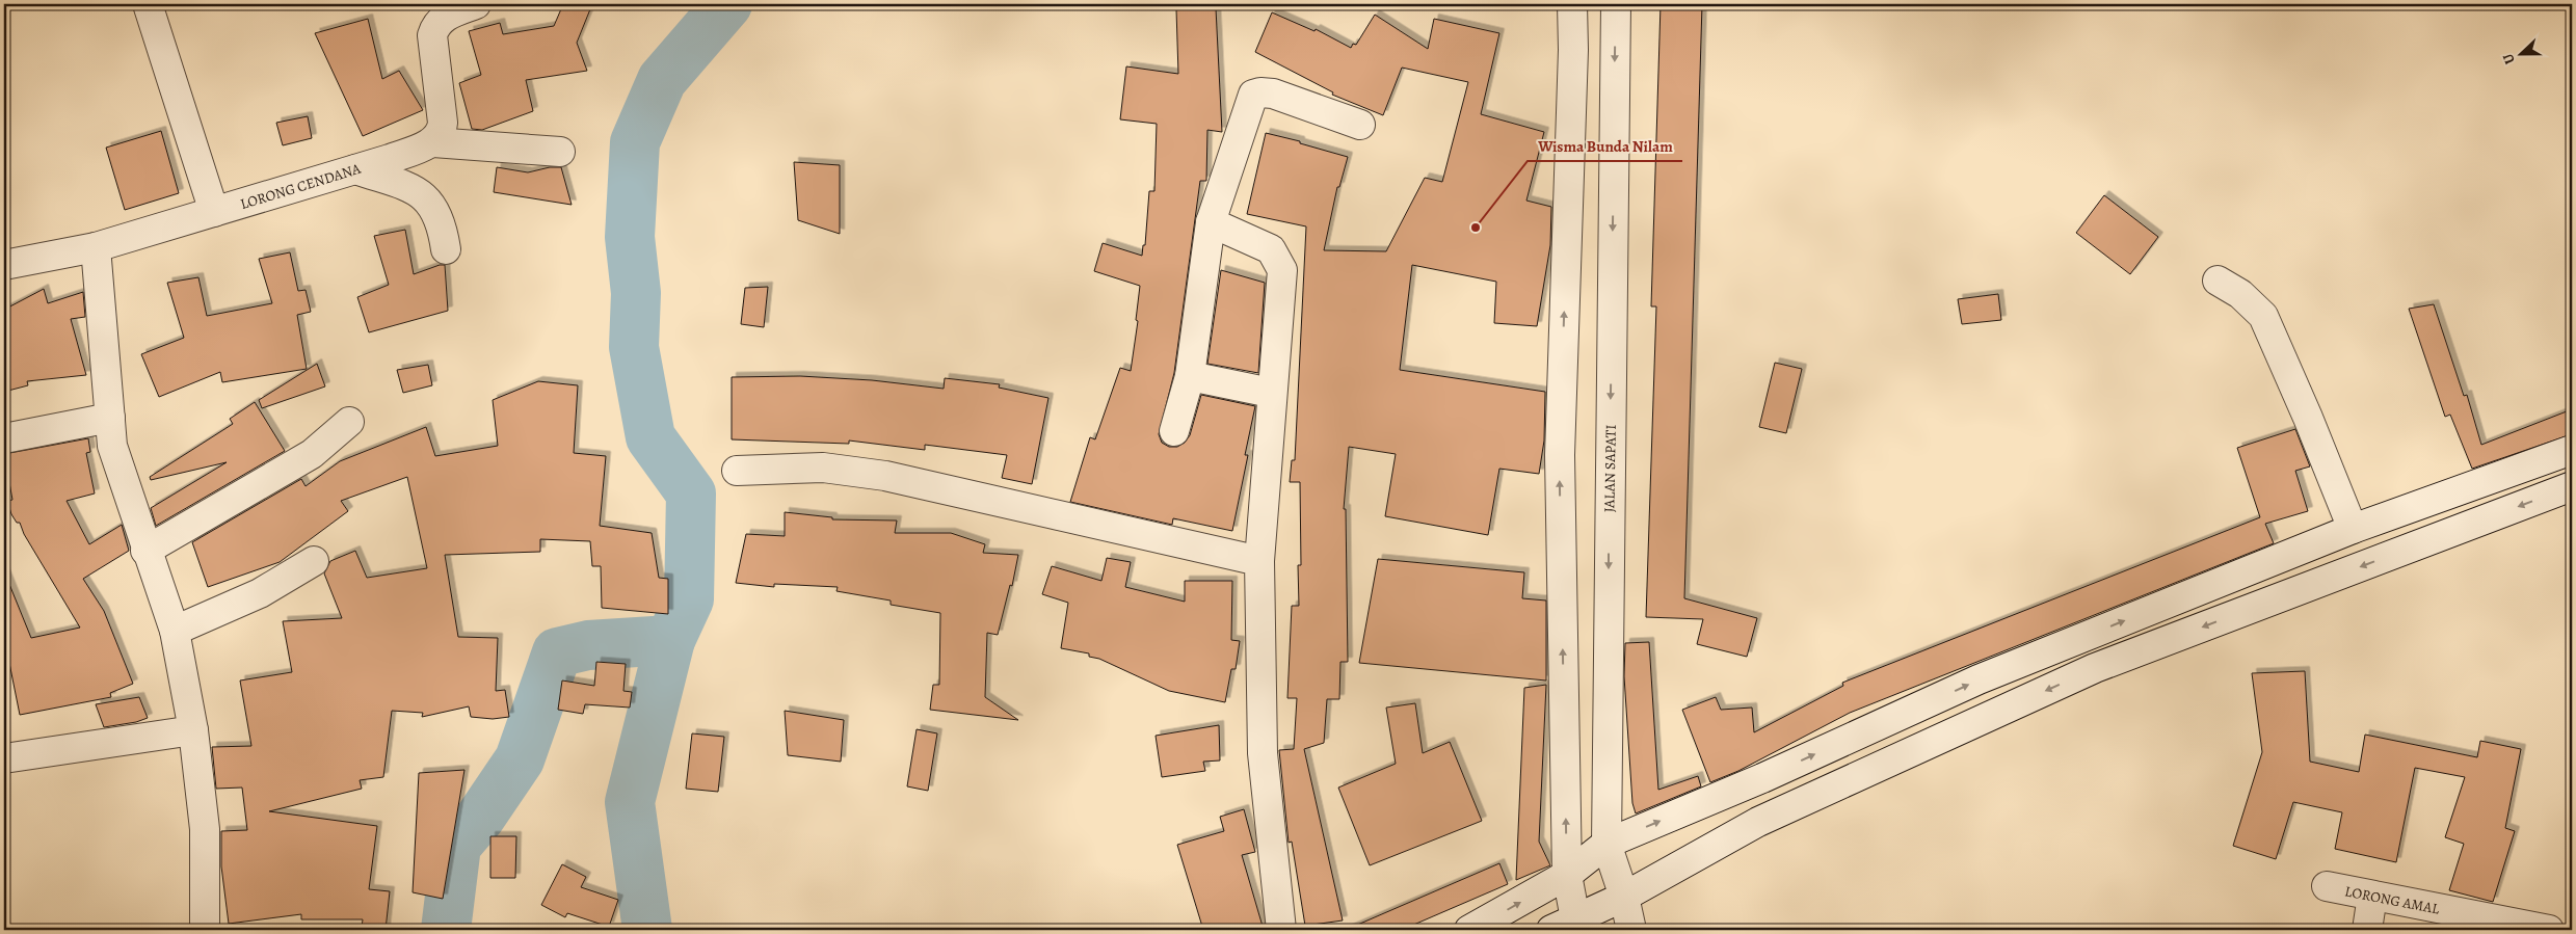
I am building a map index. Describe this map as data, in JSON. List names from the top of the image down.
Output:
{
  "streets": {
    "street": ["LORONG CENDANA", "JALAN SAPATI", "LORONG AMAL"]
  },
  "places": ["Wisma Bunda Nilam"],
  "north": "left"
}
